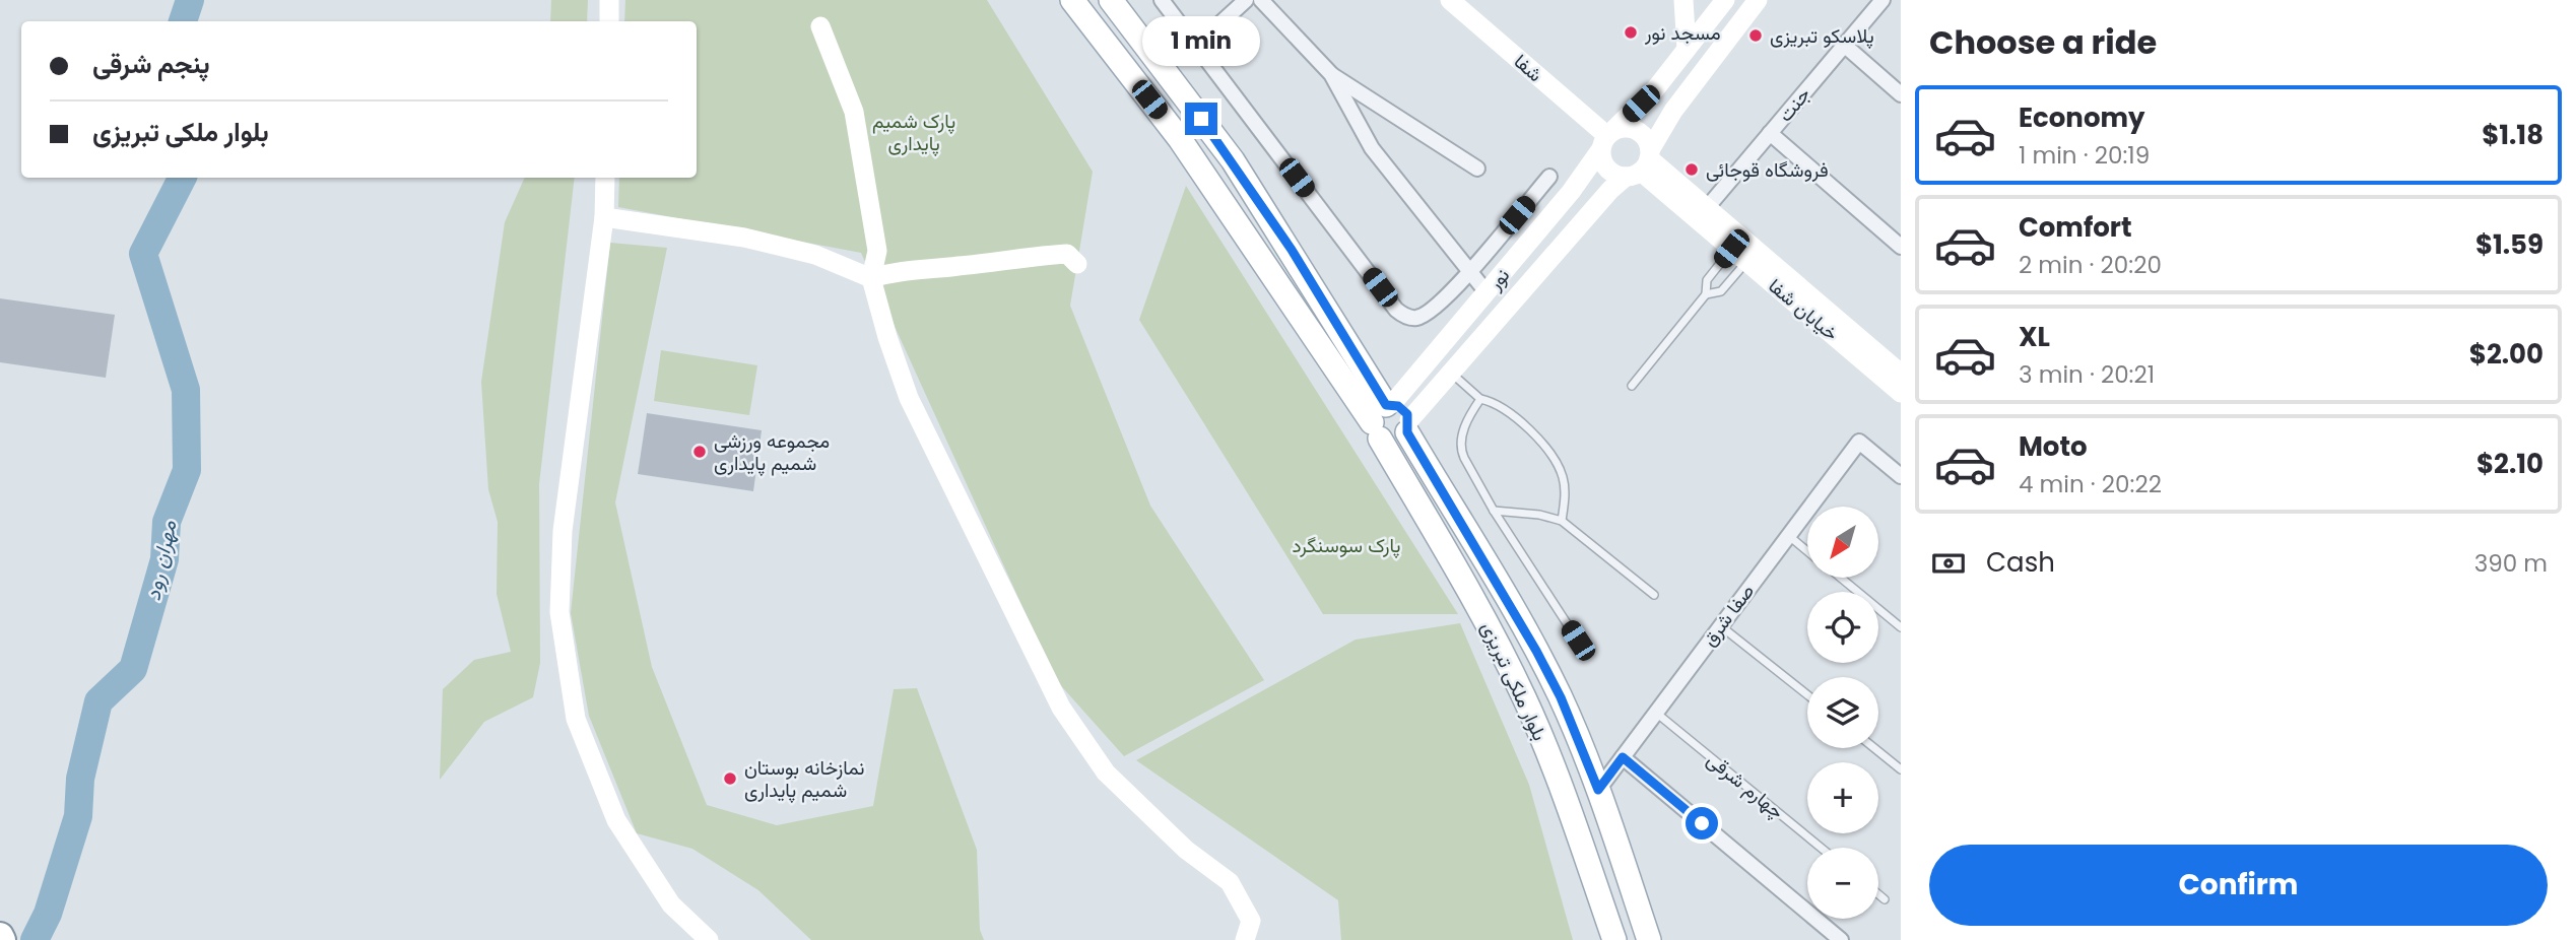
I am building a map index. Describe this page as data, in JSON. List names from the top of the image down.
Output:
{
  "streets": {
    "main road": ["بلوار ملکى تبریزى"],
    "street": [
      "شفا",
      "جنت",
      "نور",
      "خیابان شفا",
      "صفا شرق"
    ],
    "lane": ["چهارم شرقی"]
  },
  "crossings": [
    ["شفا", "نور"],
    ["شفا", "خیابان شفا"],
    ["جنت", "خیابان شفا"],
    ["نور", "خیابان شفا"],
    ["نور", "بلوار ملکى تبریزى"],
    ["صفا شرق", "بلوار ملکى تبریزى"],
    ["صفا شرق", "چهارم شرقی"]
  ],
  "water": ["مهران رود"],
  "parks": ["پارک شمیم پایداری", "پارک سوسنگرد"],
  "places": [
    "مسجد نور",
    "پلاسکو تبریزی",
    "فروشگاه قوجائی",
    "مجموعه ورزشی شمیم پایداری",
    "نمازخانه بوستان شمیم پایداری"
  ],
  "north": "bottom left",
  "page": {
    "heading": "Choose a ride",
    "bubble": "1 min",
    "banner": ["پنجم شرقی", "بلوار ملکى تبریزى"],
    "list": [
      {
        "name": "Economy",
        "note": "1 min · 20:19",
        "value": "$1.18"
      },
      {
        "name": "Comfort",
        "note": "2 min · 20:20",
        "value": "$1.59"
      },
      {
        "name": "XL",
        "note": "3 min · 20:21",
        "value": "$2.00"
      },
      {
        "name": "Moto",
        "note": "4 min · 20:22",
        "value": "$2.10"
      }
    ],
    "map_buttons": ["+", "−"],
    "pay": ["Cash", "390 m"],
    "buttons": "Confirm"
  }
}
